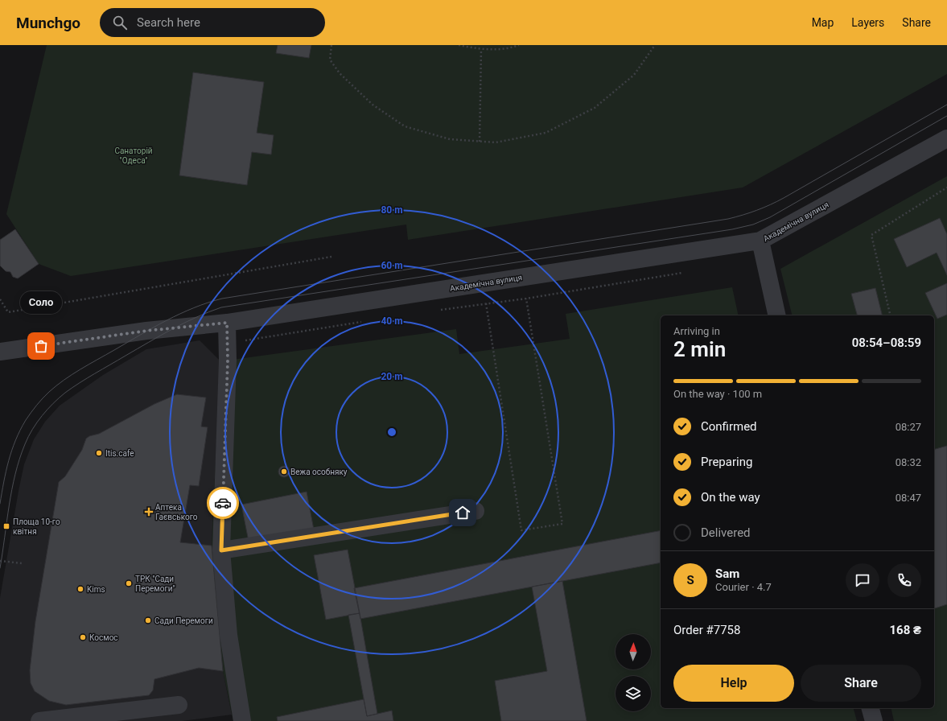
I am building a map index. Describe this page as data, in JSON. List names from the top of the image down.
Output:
{
  "streets": {
    "street": ["Академічна вулиця"]
  },
  "parks": ["Санаторій \"Одеса\""],
  "places": {
    "other": [
      "Соло",
      "Itis.cafe",
      "Вежа особняку",
      "ТРК \"Сади Перемоги\"",
      "Kims",
      "Сади Перемоги",
      "Космос"
    ],
    "health": ["Аптека Гаєвського"],
    "transit": ["Площа 10-го квітня"]
  },
  "north": "top",
  "page": {
    "header": "Munchgo",
    "search": "Search here",
    "nav": ["Map", "Layers", "Share"],
    "bubble": "Соло",
    "heading": ["2 min", "Arriving in", "08:54–08:59"],
    "panel": [
      "Sam",
      "Courier · 4.7",
      "Order #7758",
      "168 ₴"
    ],
    "bar": "On the way · 100 m",
    "list": [
      ["Confirmed", "08:27"],
      ["Preparing", "08:32"],
      ["On the way", "08:47"],
      "Delivered"
    ],
    "round": "S",
    "buttons": ["Help", "Share"]
  },
  "rings": [
    "80 m",
    "60 m",
    "40 m",
    "20 m"
  ]
}
